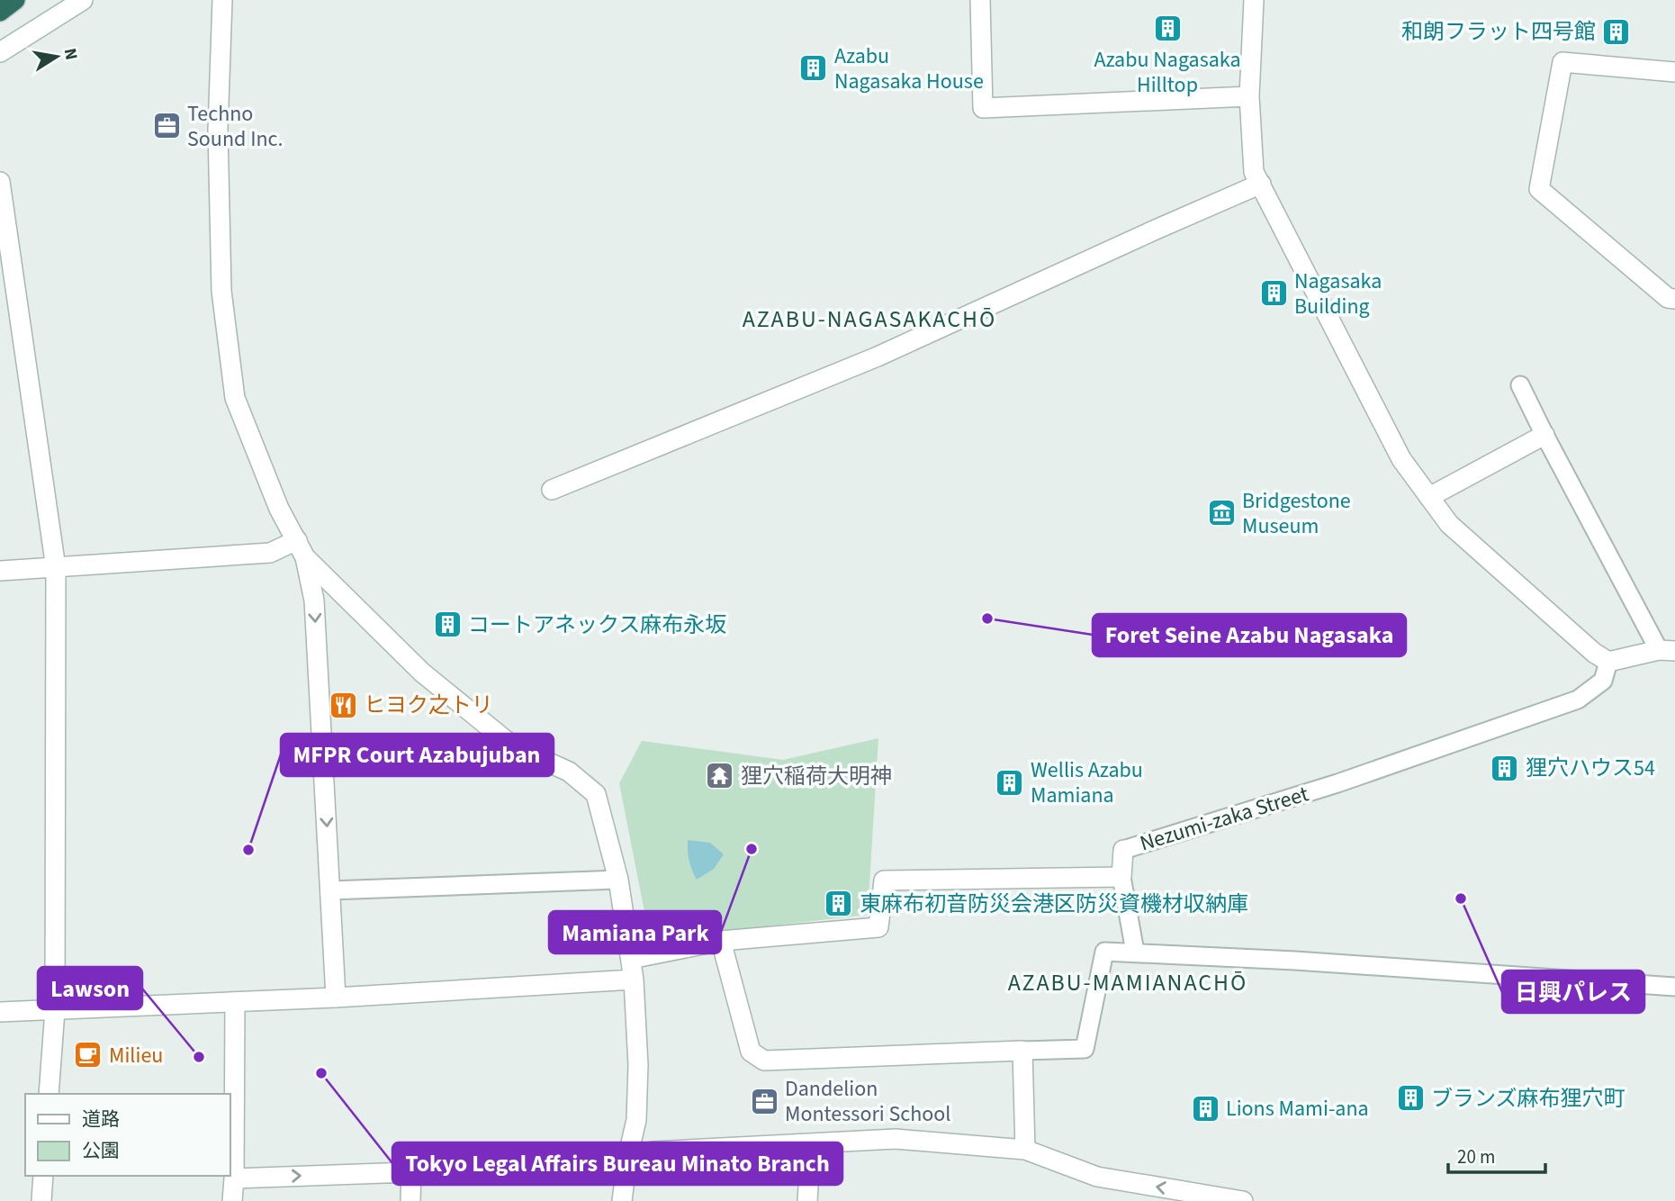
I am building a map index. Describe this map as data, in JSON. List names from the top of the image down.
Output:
{
  "streets": {
    "street": ["Nezumi-zaka Street"]
  },
  "districts": ["AZABU-NAGASAKACHŌ", "AZABU-MAMIANACHŌ"],
  "places": {
    "building": [
      "Azabu Nagasaka Hilltop",
      "和朗フラット四号館",
      "Azabu Nagasaka House",
      "Nagasaka Building",
      "コートアネックス麻布永坂",
      "狸穴ハウス54",
      "Wellis Azabu Mamiana",
      "東麻布初音防災会港区防災資機材収納庫",
      "ブランズ麻布狸穴町",
      "Lions Mami-ana"
    ],
    "office": ["Techno Sound Inc.", "Dandelion Montessori School"],
    "museum": ["Bridgestone Museum"],
    "other": [
      "Foret Seine Azabu Nagasaka",
      "Mamiana Park",
      "MFPR Court Azabujuban",
      "日興パレス",
      "Lawson",
      "Tokyo Legal Affairs Bureau Minato Branch"
    ],
    "restaurant": ["ヒヨク之トリ"],
    "temple": ["狸穴稲荷大明神"],
    "cafe": ["Milieu"]
  },
  "legend": ["道路", "公園"],
  "scale_bar": "20 m",
  "north": "right"
}
